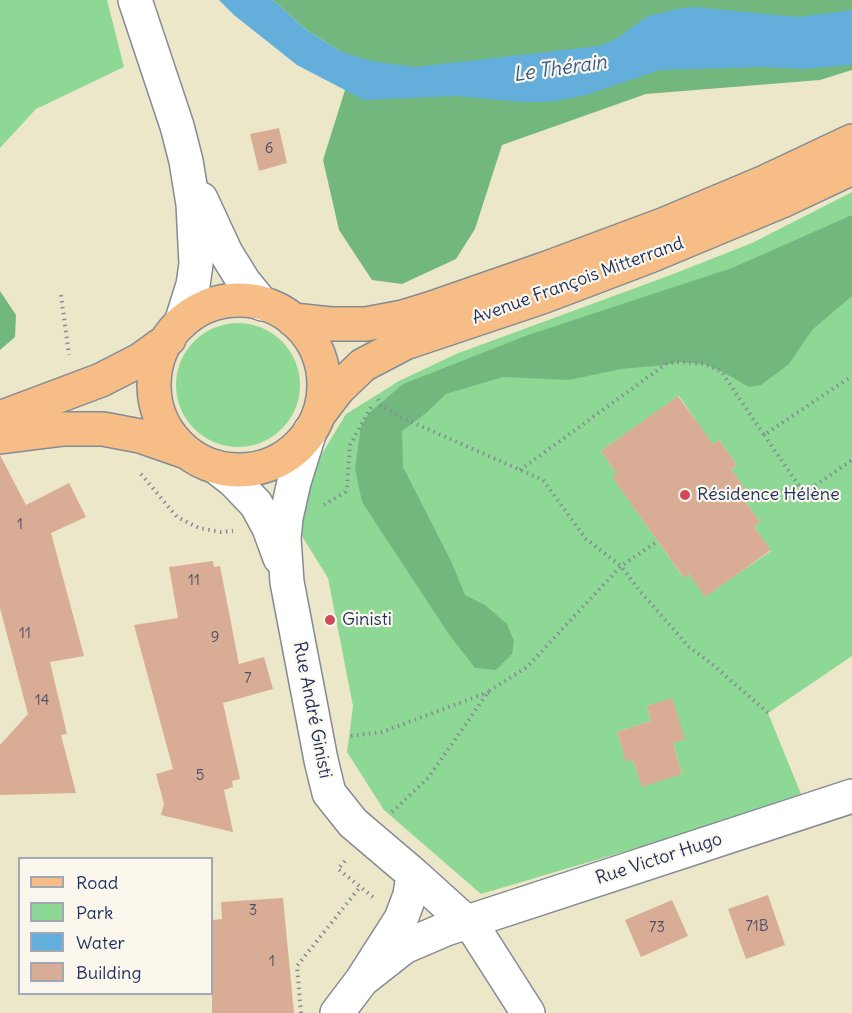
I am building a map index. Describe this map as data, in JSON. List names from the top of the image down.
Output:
{
  "streets": {
    "main road": ["Avenue François Mitterrand"],
    "street": ["Rue André Ginisti", "Rue Victor Hugo"]
  },
  "crossings": [
    ["Avenue François Mitterrand", "Rue André Ginisti"],
    ["Rue André Ginisti", "Rue Victor Hugo"]
  ],
  "water": ["Le Thérain"],
  "places": ["Résidence Hélène", "Ginisti"],
  "house_numbers": [
    "6",
    "1",
    "11",
    "11",
    "9",
    "7",
    "14",
    "5",
    "3",
    "71B",
    "73",
    "1"
  ],
  "legend": [
    "Road",
    "Park",
    "Water",
    "Building"
  ]
}
